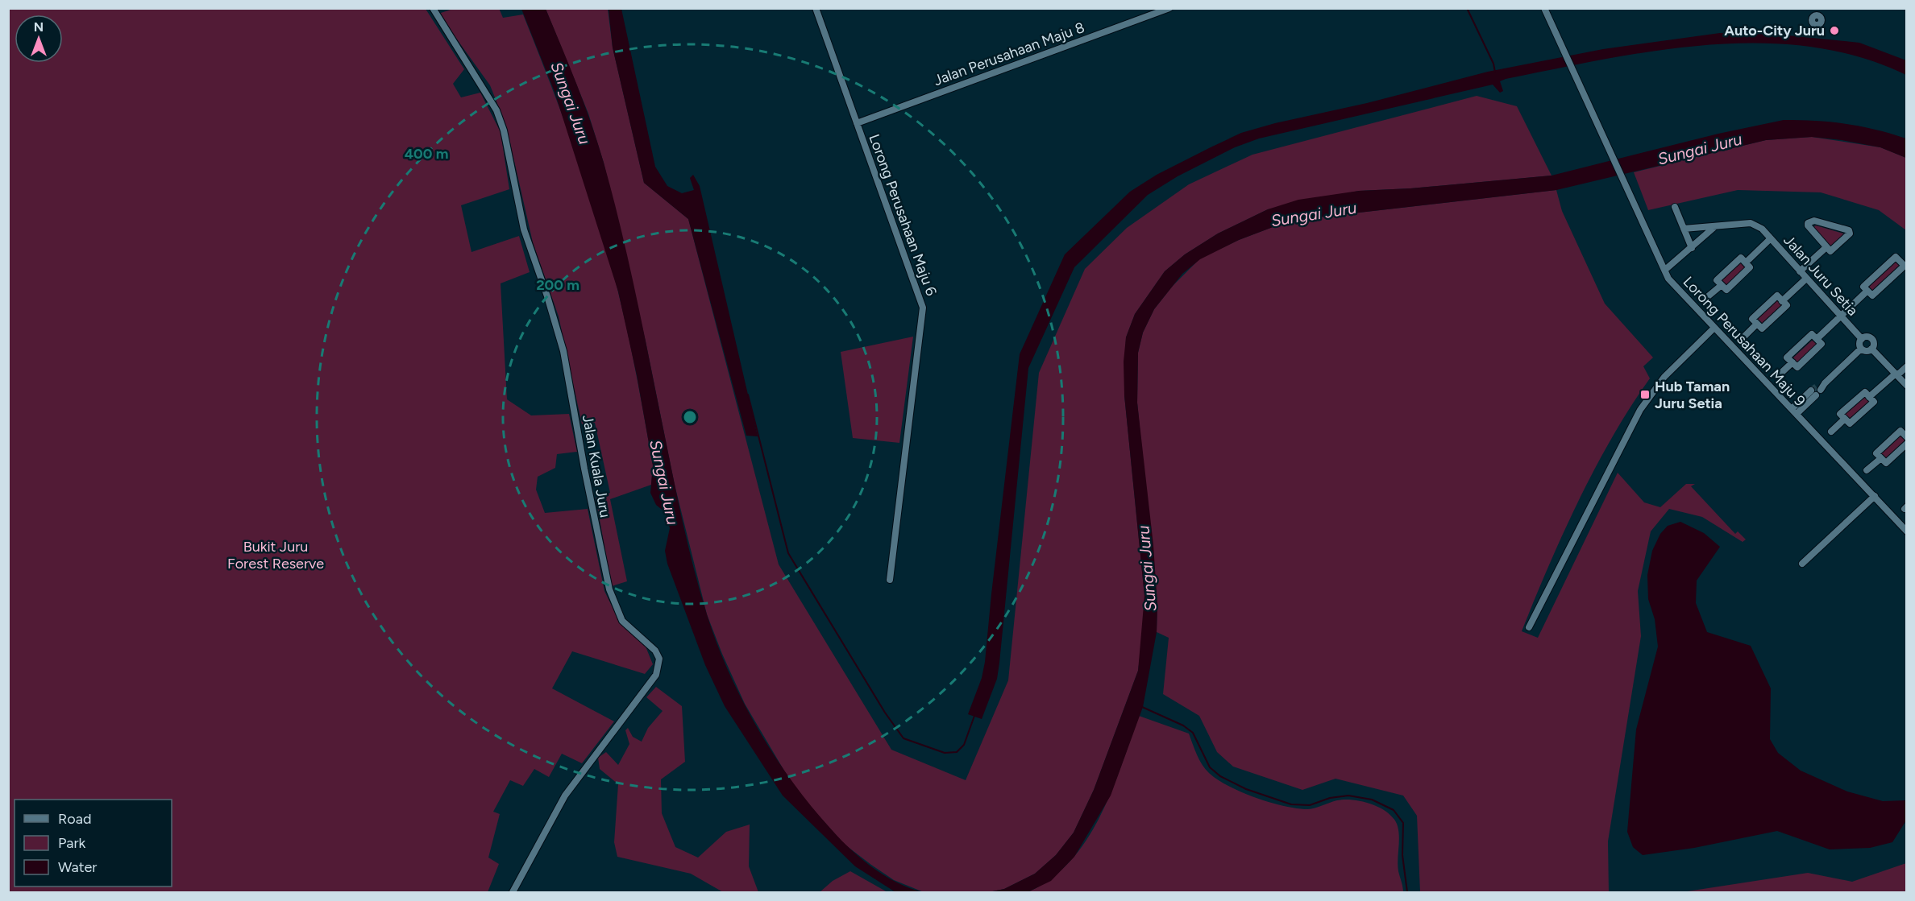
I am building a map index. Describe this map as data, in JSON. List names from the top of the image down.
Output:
{
  "streets": {
    "street": [
      "Jalan Perusahaan Maju 8",
      "Lorong Perusahaan Maju 6",
      "Jalan Juru Setia",
      "Lorong Perusahaan Maju 9",
      "Jalan Kuala Juru"
    ]
  },
  "crossings": [
    ["Jalan Perusahaan Maju 8", "Lorong Perusahaan Maju 6"]
  ],
  "water": ["Sungai Juru"],
  "parks": ["Bukit Juru Forest Reserve"],
  "places": {
    "other": ["Auto-City Juru"],
    "transit": ["Hub Taman Juru Setia"]
  },
  "legend": ["Road", "Park", "Water"],
  "north": "top",
  "rings": ["400 m", "200 m"]
}
